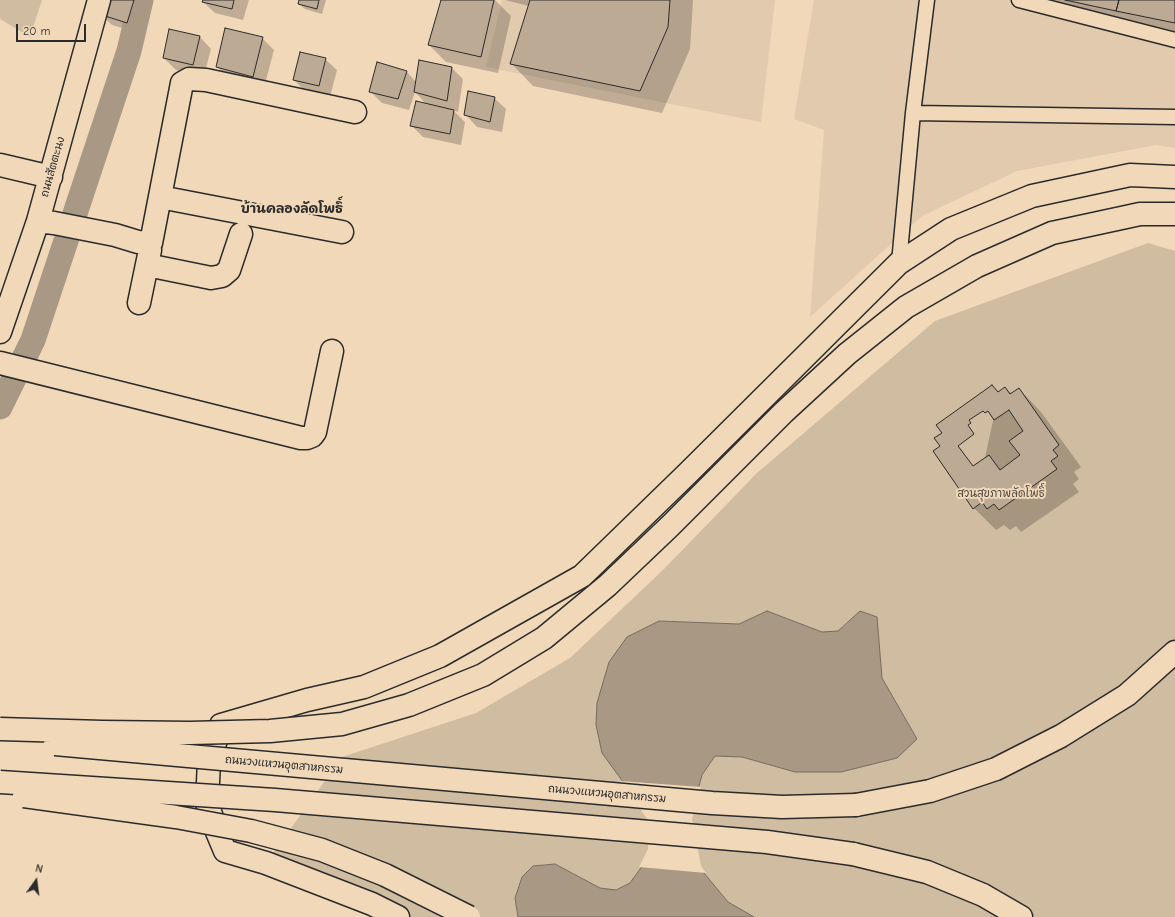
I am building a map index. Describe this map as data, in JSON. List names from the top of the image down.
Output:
{
  "streets": {
    "main road": ["ถนนสัตตะนง", "ถนนวงแหวนอุตสาหกรรม"]
  },
  "districts": ["บ้านคลองลัดโพธิ์"],
  "parks": ["สวนสุขภาพลัดโพธิ์"],
  "scale_bar": "20 m",
  "north": "top"
}
